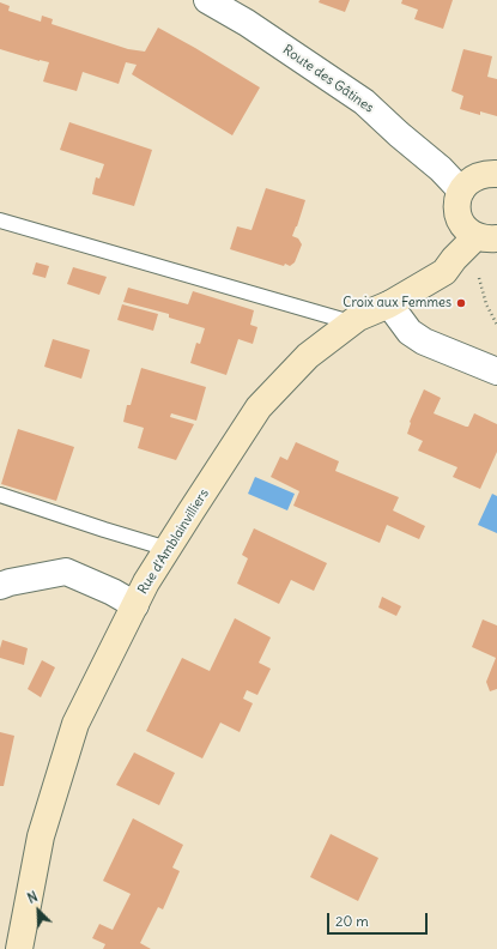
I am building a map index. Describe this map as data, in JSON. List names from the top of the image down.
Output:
{
  "streets": {
    "street": ["Route des Gâtines", "Rue d'Amblainvilliers"]
  },
  "places": ["Croix aux Femmes"],
  "scale_bar": "20 m",
  "north": "top left"
}
